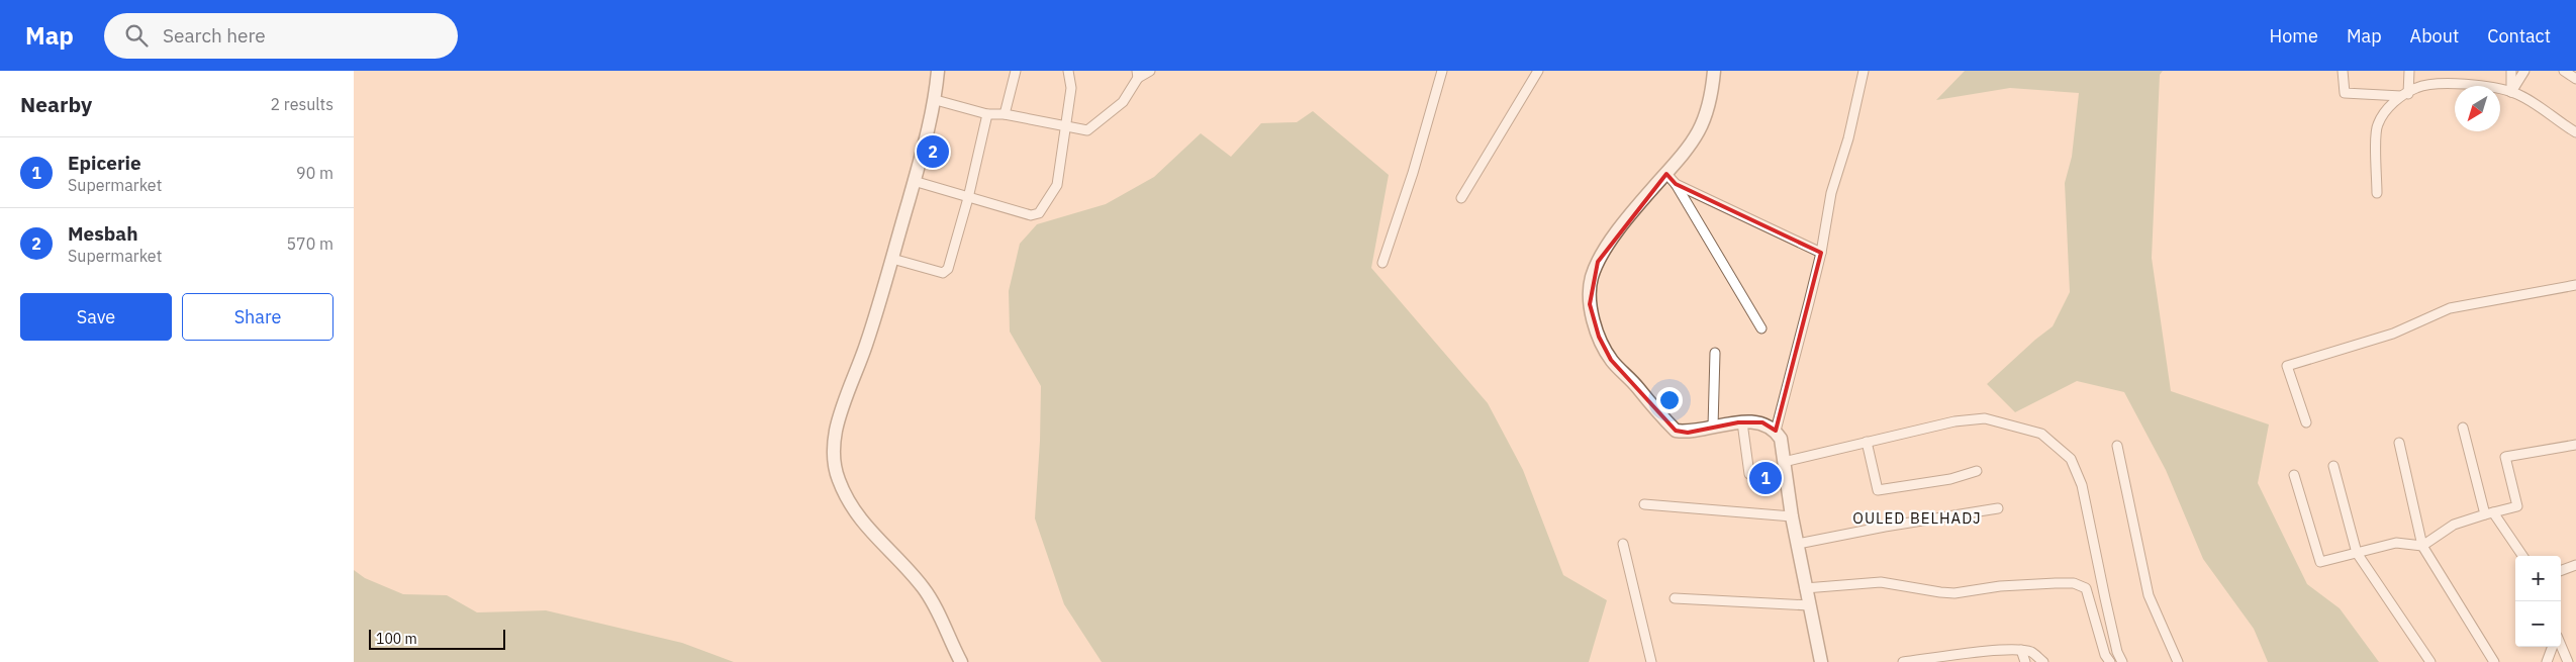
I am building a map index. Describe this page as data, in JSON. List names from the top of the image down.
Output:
{
  "districts": ["OULED BELHADJ"],
  "scale_bar": "100 m",
  "north": "bottom left",
  "page": {
    "header": "Map",
    "search": "Search here",
    "nav": [
      "Home",
      "Map",
      "About",
      "Contact"
    ],
    "heading": ["Nearby", "2 results"],
    "pins": ["2", "1"],
    "list": [
      {
        "mark": "1",
        "name": "Epicerie",
        "note": "Supermarket",
        "value": "90 m"
      },
      {
        "mark": "2",
        "name": "Mesbah",
        "note": "Supermarket",
        "value": "570 m"
      }
    ],
    "buttons": ["Save", "Share"],
    "map_buttons": ["+", "−"],
    "scale": "100 m"
  }
}
